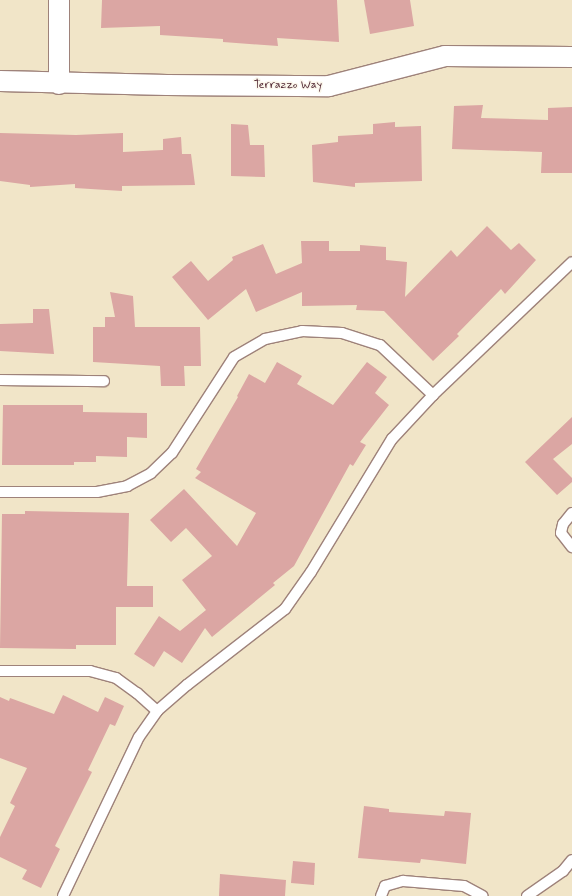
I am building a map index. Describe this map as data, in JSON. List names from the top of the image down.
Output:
{
  "streets": {
    "street": ["Terrazzo Way"]
  }
}
